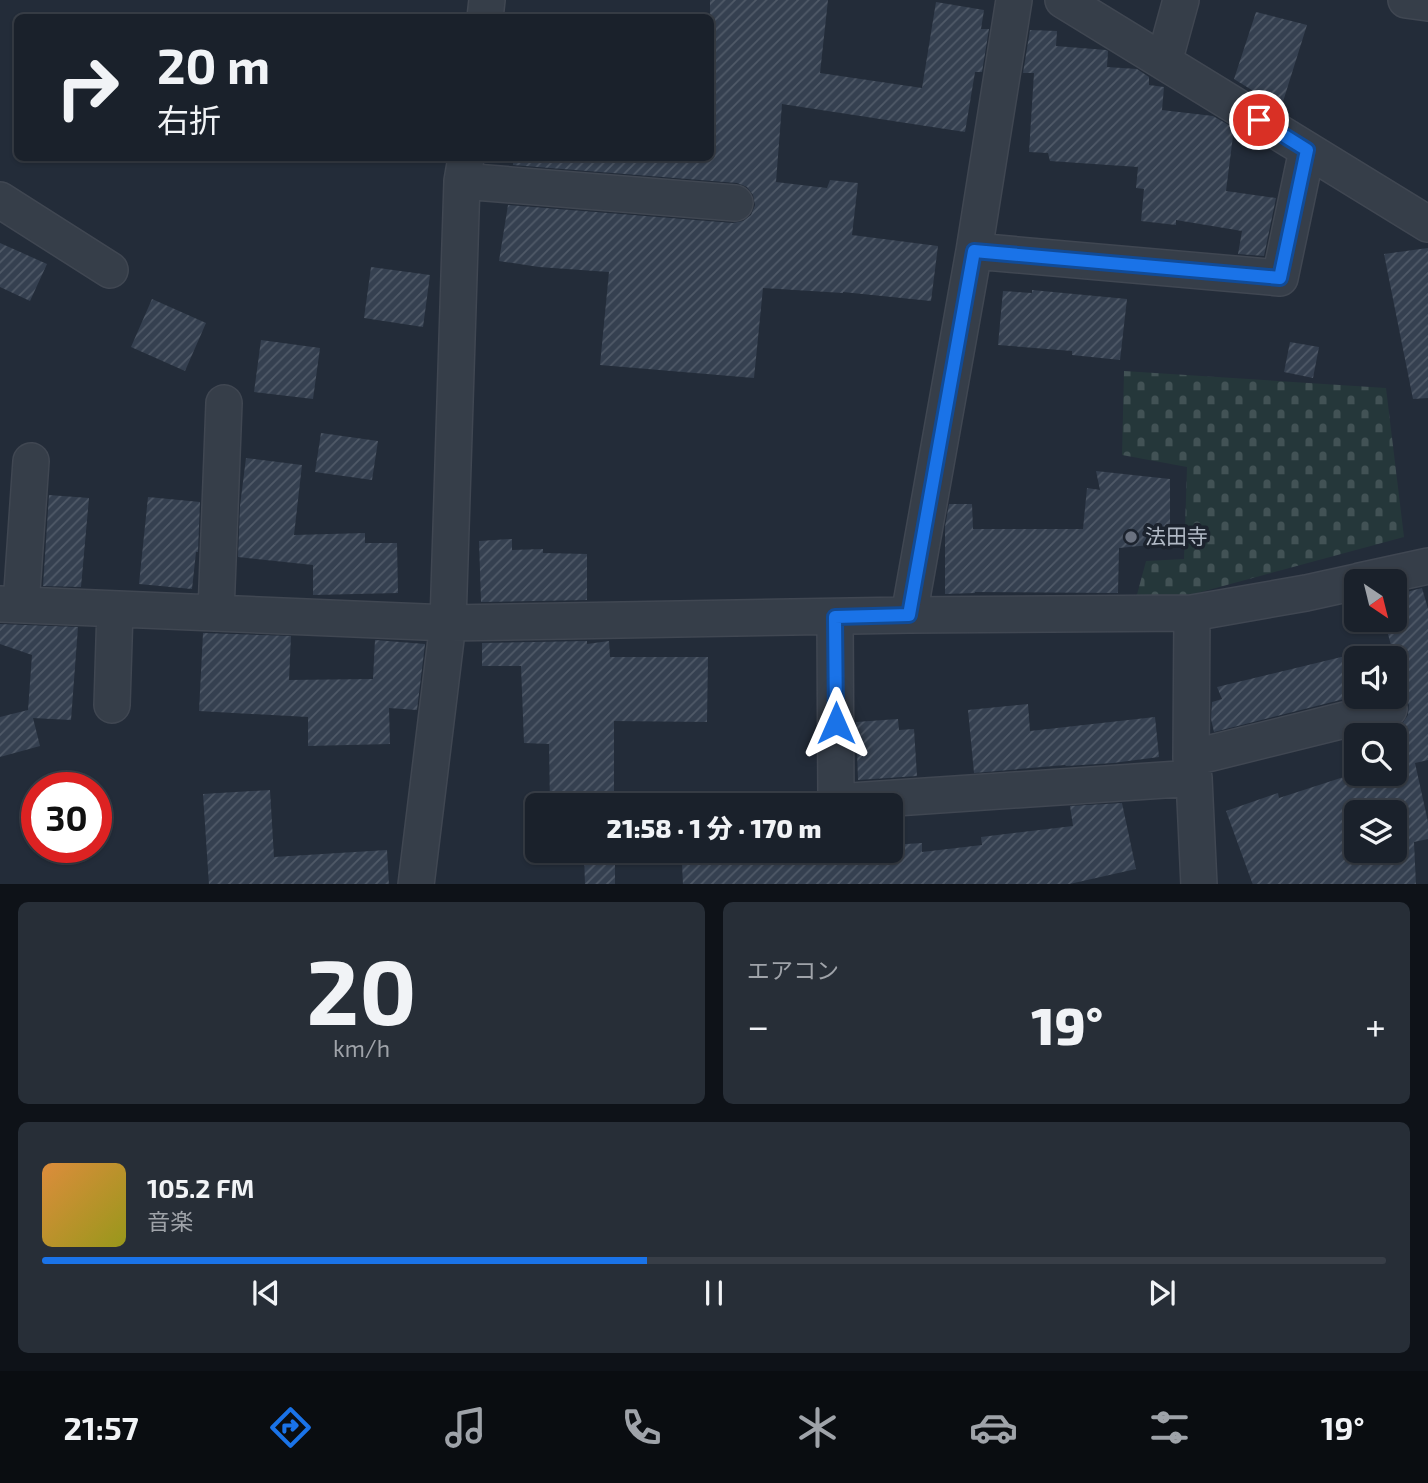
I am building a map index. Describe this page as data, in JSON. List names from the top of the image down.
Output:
{
  "places": ["法田寺"],
  "north": "bottom right",
  "page": {
    "turn": ["20 m", "右折"],
    "limit": "30",
    "trip": "21:58 · 1 分 · 170 m",
    "tile": [
      ["20", "km/h"],
      "エアコン"
    ],
    "heat": ["−", "19°", "+"],
    "song": ["105.2 FM", "音楽"],
    "tabs": ["21:57", "19°"]
  }
}
